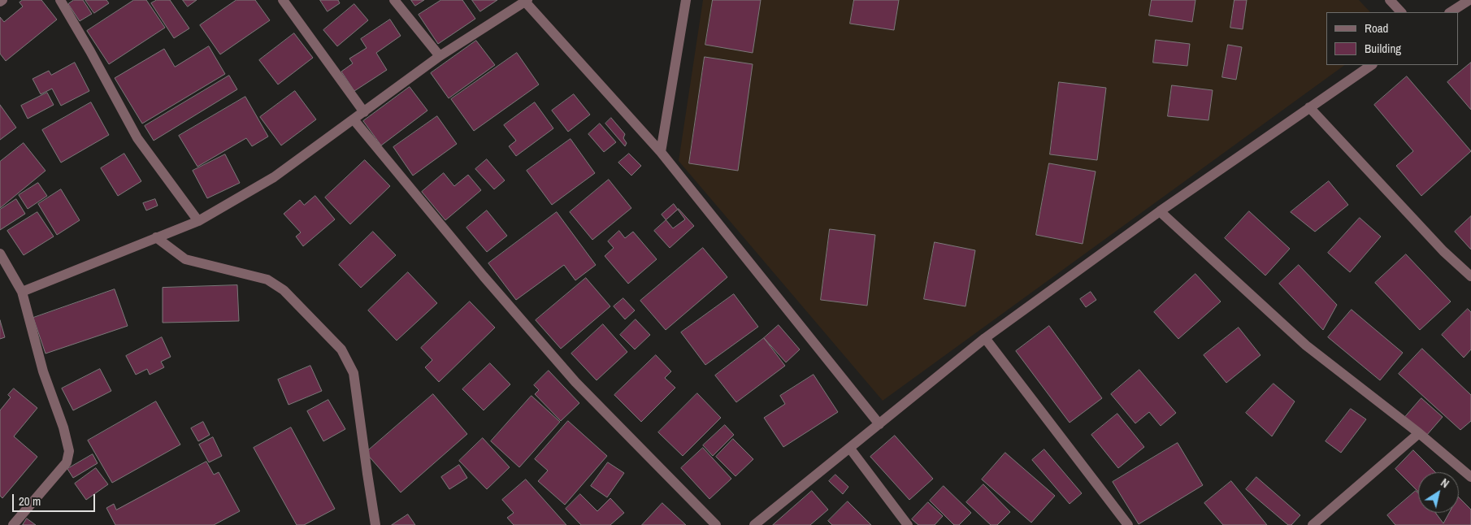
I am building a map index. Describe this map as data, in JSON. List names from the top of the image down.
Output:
{
  "legend": ["Road", "Building"],
  "scale_bar": "20 m",
  "north": "top right"
}
